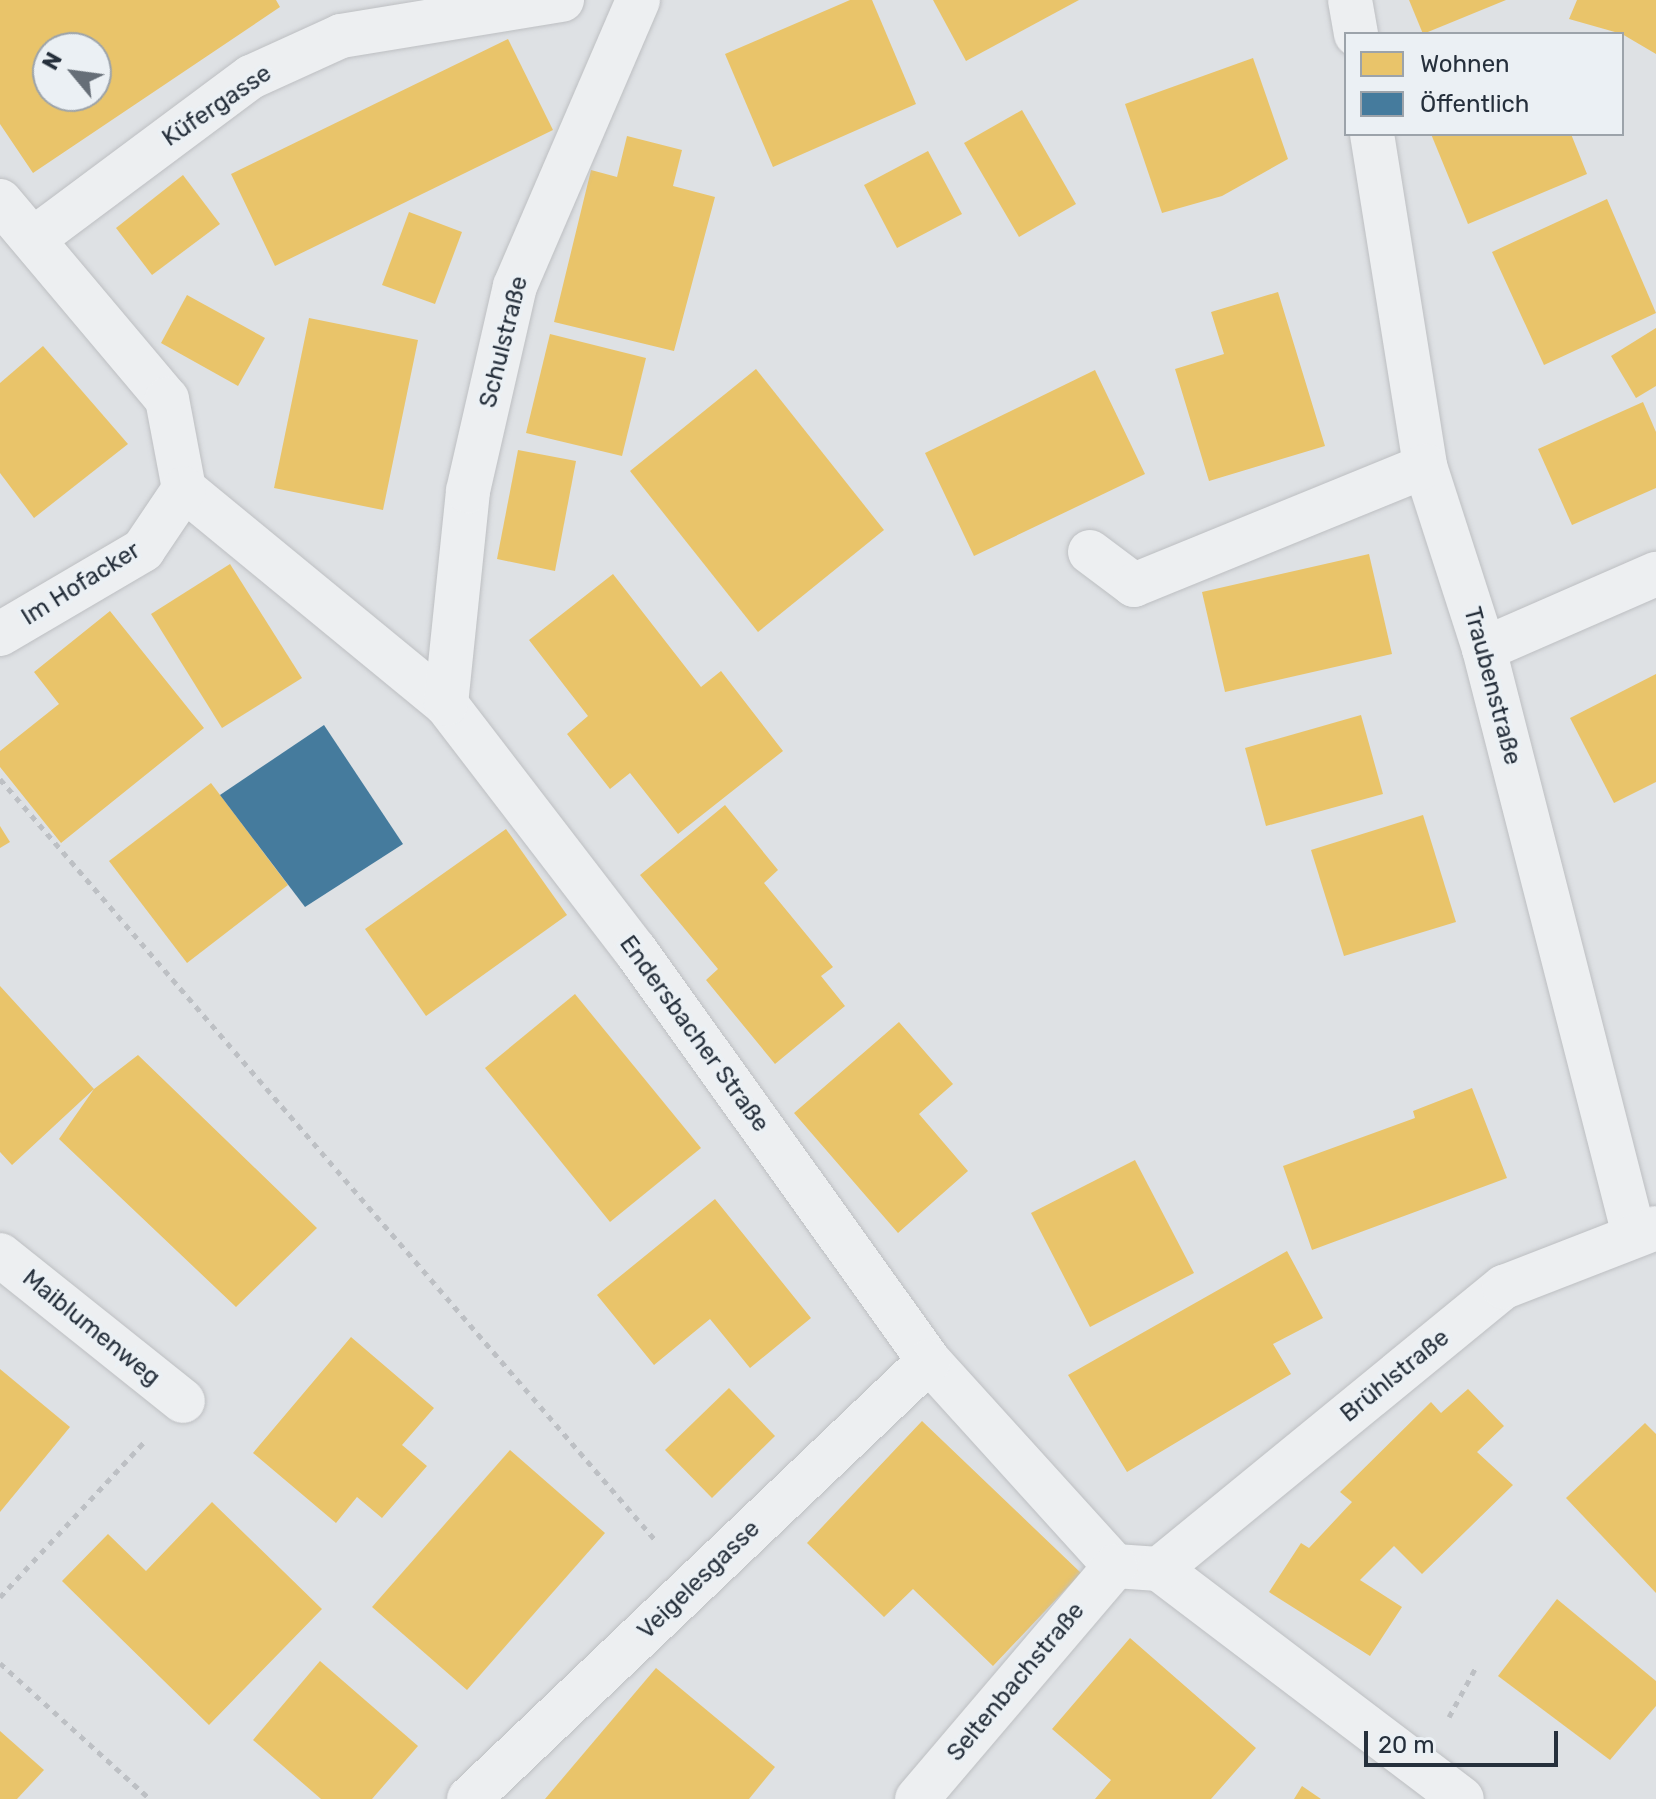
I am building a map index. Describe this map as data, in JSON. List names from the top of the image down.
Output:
{
  "streets": {
    "street": [
      "Küfergasse",
      "Schulstraße",
      "Im Hofacker",
      "Traubenstraße",
      "Endersbacher Straße",
      "Maiblumenweg",
      "Brühlstraße",
      "Veigelesgasse",
      "Seltenbachstraße"
    ]
  },
  "crossings": [
    ["Schulstraße", "Endersbacher Straße"],
    ["Im Hofacker", "Endersbacher Straße"],
    ["Traubenstraße", "Brühlstraße"],
    ["Endersbacher Straße", "Veigelesgasse"],
    ["Endersbacher Straße", "Seltenbachstraße"]
  ],
  "legend": ["Wohnen", "Öffentlich"],
  "scale_bar": "20 m",
  "north": "top left"
}
